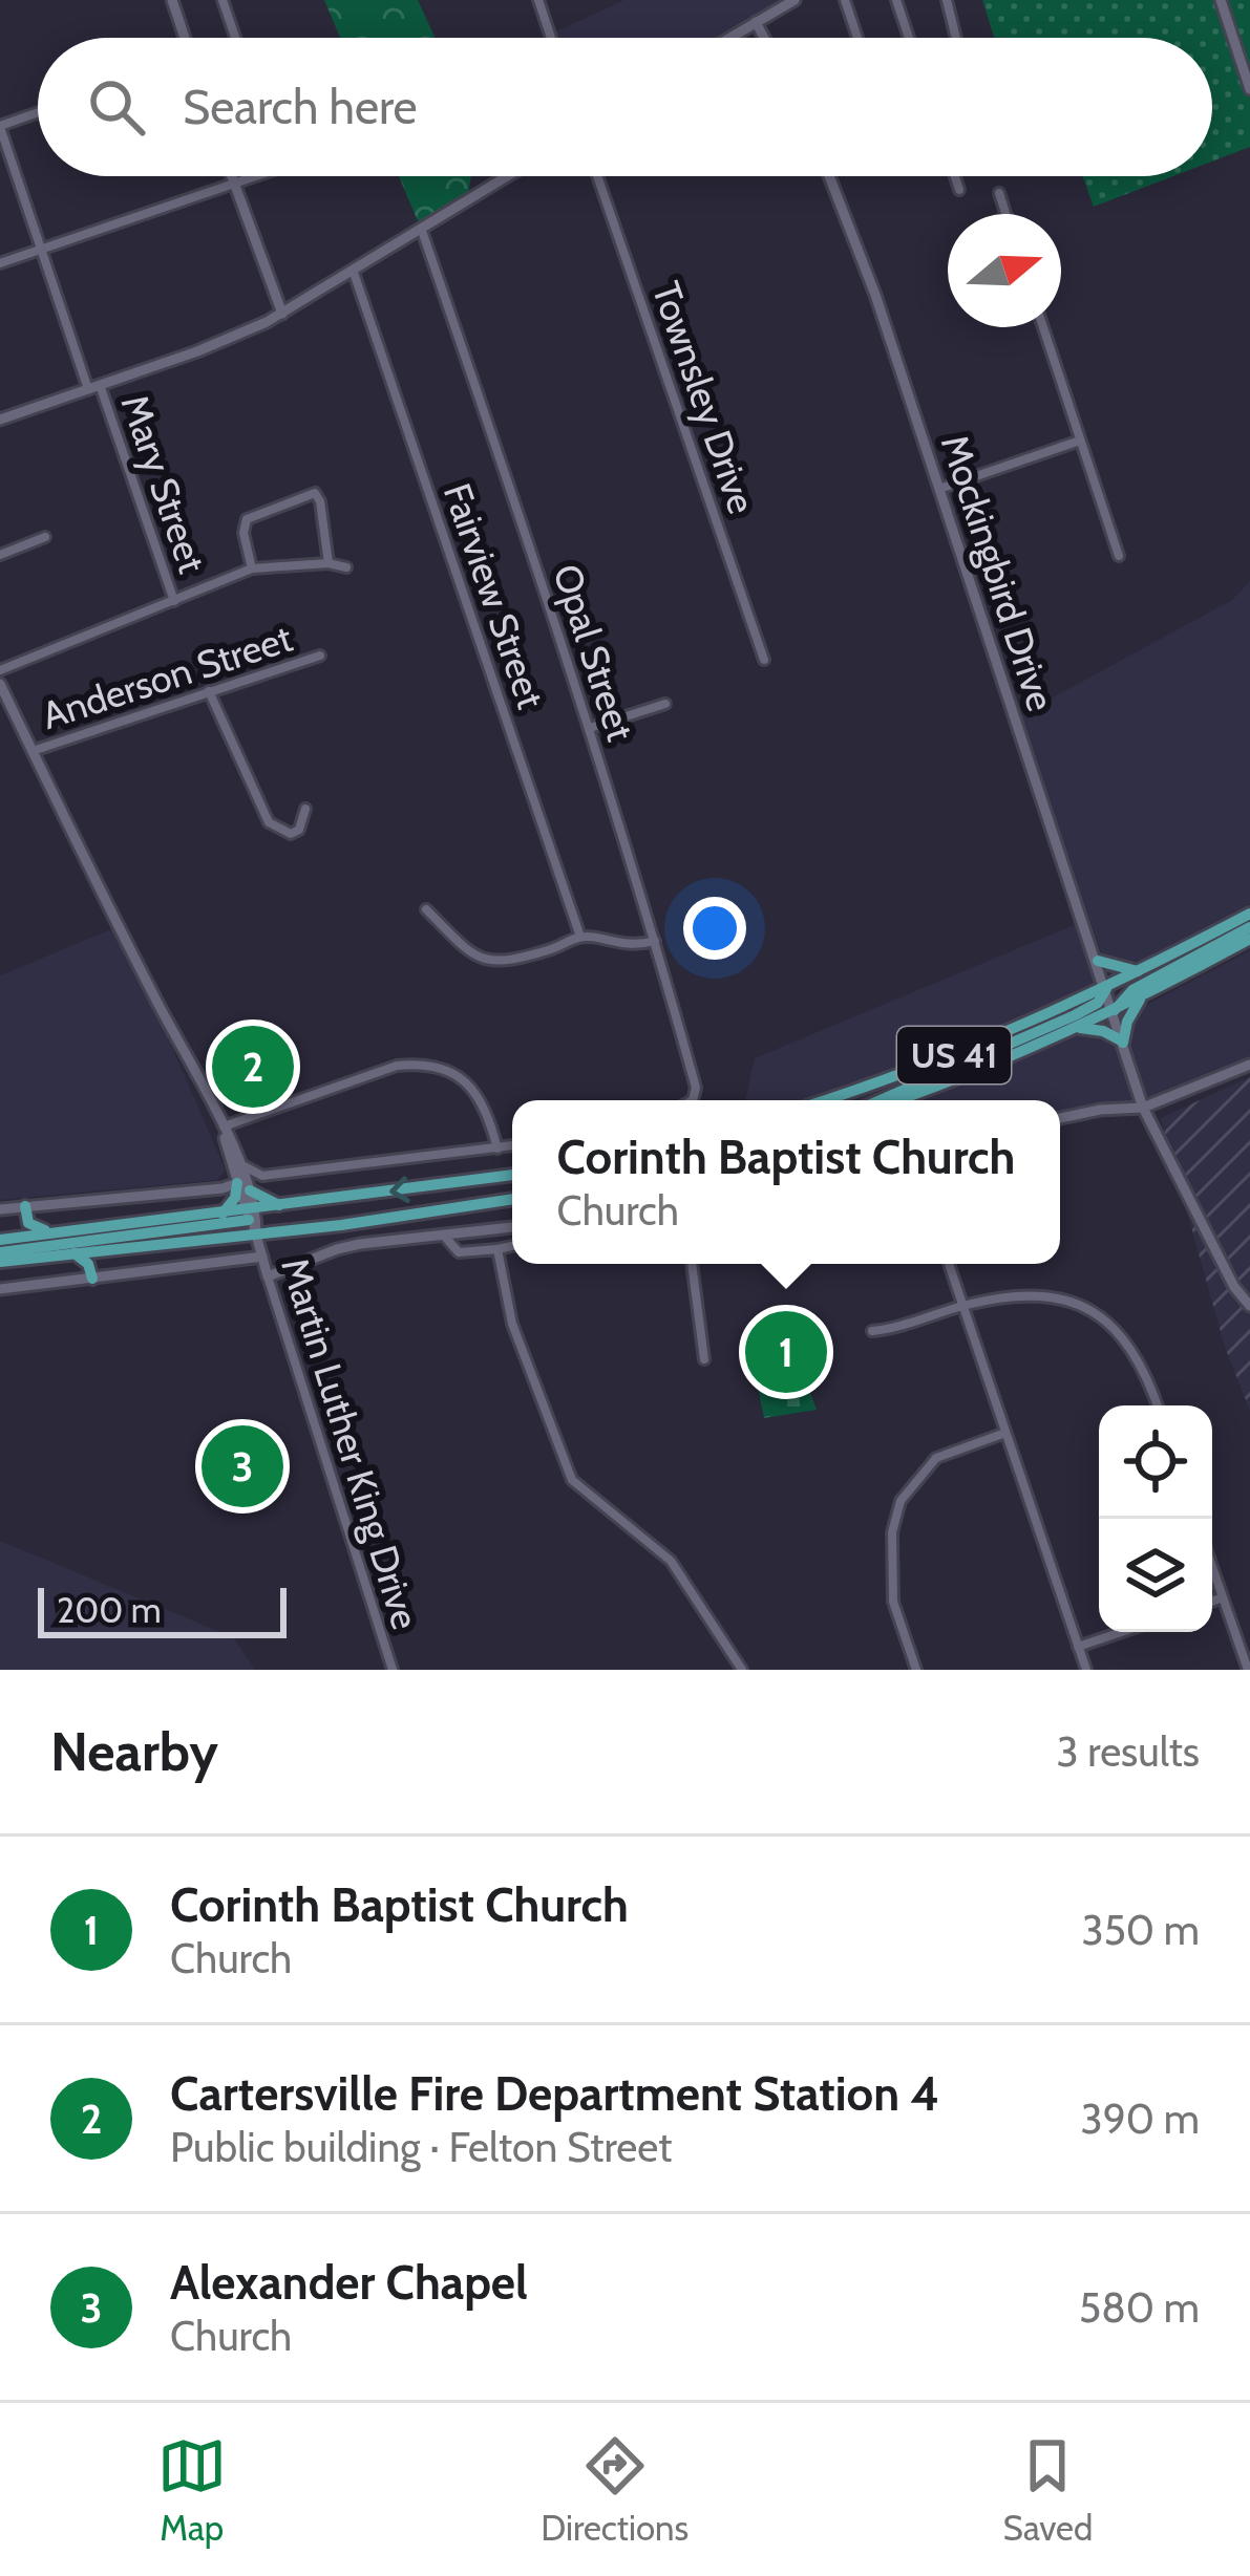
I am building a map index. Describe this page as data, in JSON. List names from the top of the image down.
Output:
{
  "streets": {
    "main road": ["US 41"],
    "street": [
      "Townsley Drive",
      "Mary Street",
      "Mockingbird Drive",
      "Fairview Street",
      "Opal Street",
      "Anderson Street",
      "Martin Luther King Drive"
    ]
  },
  "crossings": [
    ["Mockingbird Drive", "US 41"],
    ["Anderson Street", "Martin Luther King Drive"]
  ],
  "scale_bar": "200 m",
  "north": "right",
  "page": {
    "search": "Search here",
    "pins": ["2", "1", "3"],
    "popup": ["Corinth Baptist Church", "Church"],
    "scale": "200 m",
    "heading": ["Nearby", "3 results"],
    "list": [
      {
        "mark": "1",
        "name": "Corinth Baptist Church",
        "note": "Church",
        "value": "350 m"
      },
      {
        "mark": "2",
        "name": "Cartersville Fire Department Station 4",
        "note": "Public building · Felton Street",
        "value": "390 m"
      },
      {
        "mark": "3",
        "name": "Alexander Chapel",
        "note": "Church",
        "value": "580 m"
      }
    ],
    "nav": ["Map", "Directions", "Saved"]
  }
}
